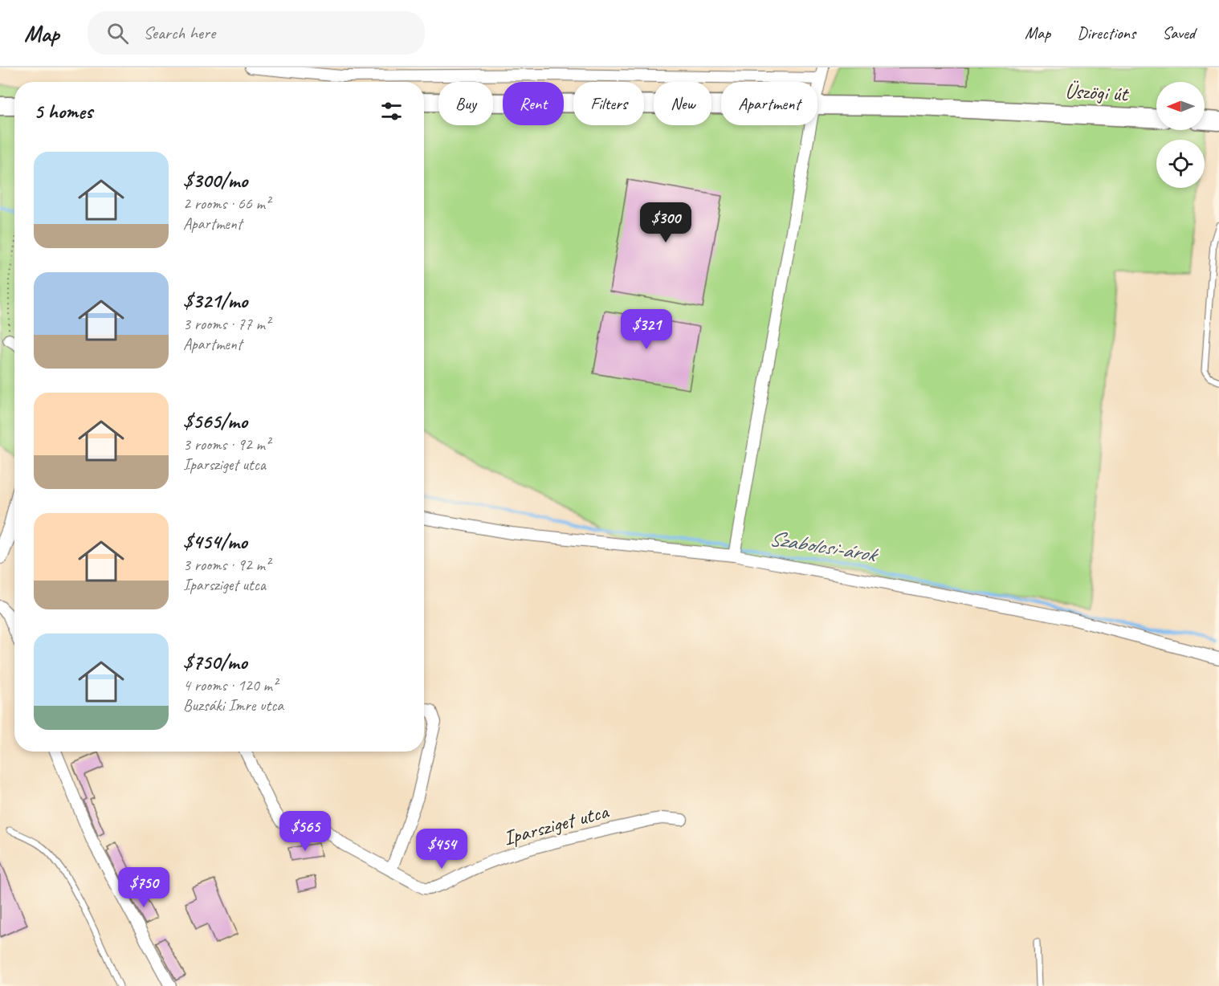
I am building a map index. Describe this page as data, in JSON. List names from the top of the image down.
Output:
{
  "streets": {
    "main road": ["Üszögi út"],
    "street": ["Iparsziget utca"]
  },
  "water": ["Szabolcsi-árok"],
  "north": "left",
  "page": {
    "header": "Map",
    "search": "Search here",
    "nav": ["Map", "Directions", "Saved"],
    "chip": [
      "Buy",
      "Rent",
      "Filters",
      "New",
      "Apartment"
    ],
    "heading": "5 homes",
    "list": [
      {
        "name": "$300/mo",
        "note": "2 rooms · 66 m² · Apartment"
      },
      {
        "name": "$321/mo",
        "note": "3 rooms · 77 m² · Apartment"
      },
      {
        "name": "$565/mo",
        "note": "3 rooms · 92 m² · Iparsziget utca"
      },
      {
        "name": "$454/mo",
        "note": "3 rooms · 92 m² · Iparsziget utca"
      },
      {
        "name": "$750/mo",
        "note": "4 rooms · 120 m² · Buzsáki Imre utca"
      }
    ],
    "price": [
      "$300",
      "$321",
      "$565",
      "$454",
      "$750"
    ]
  }
}
